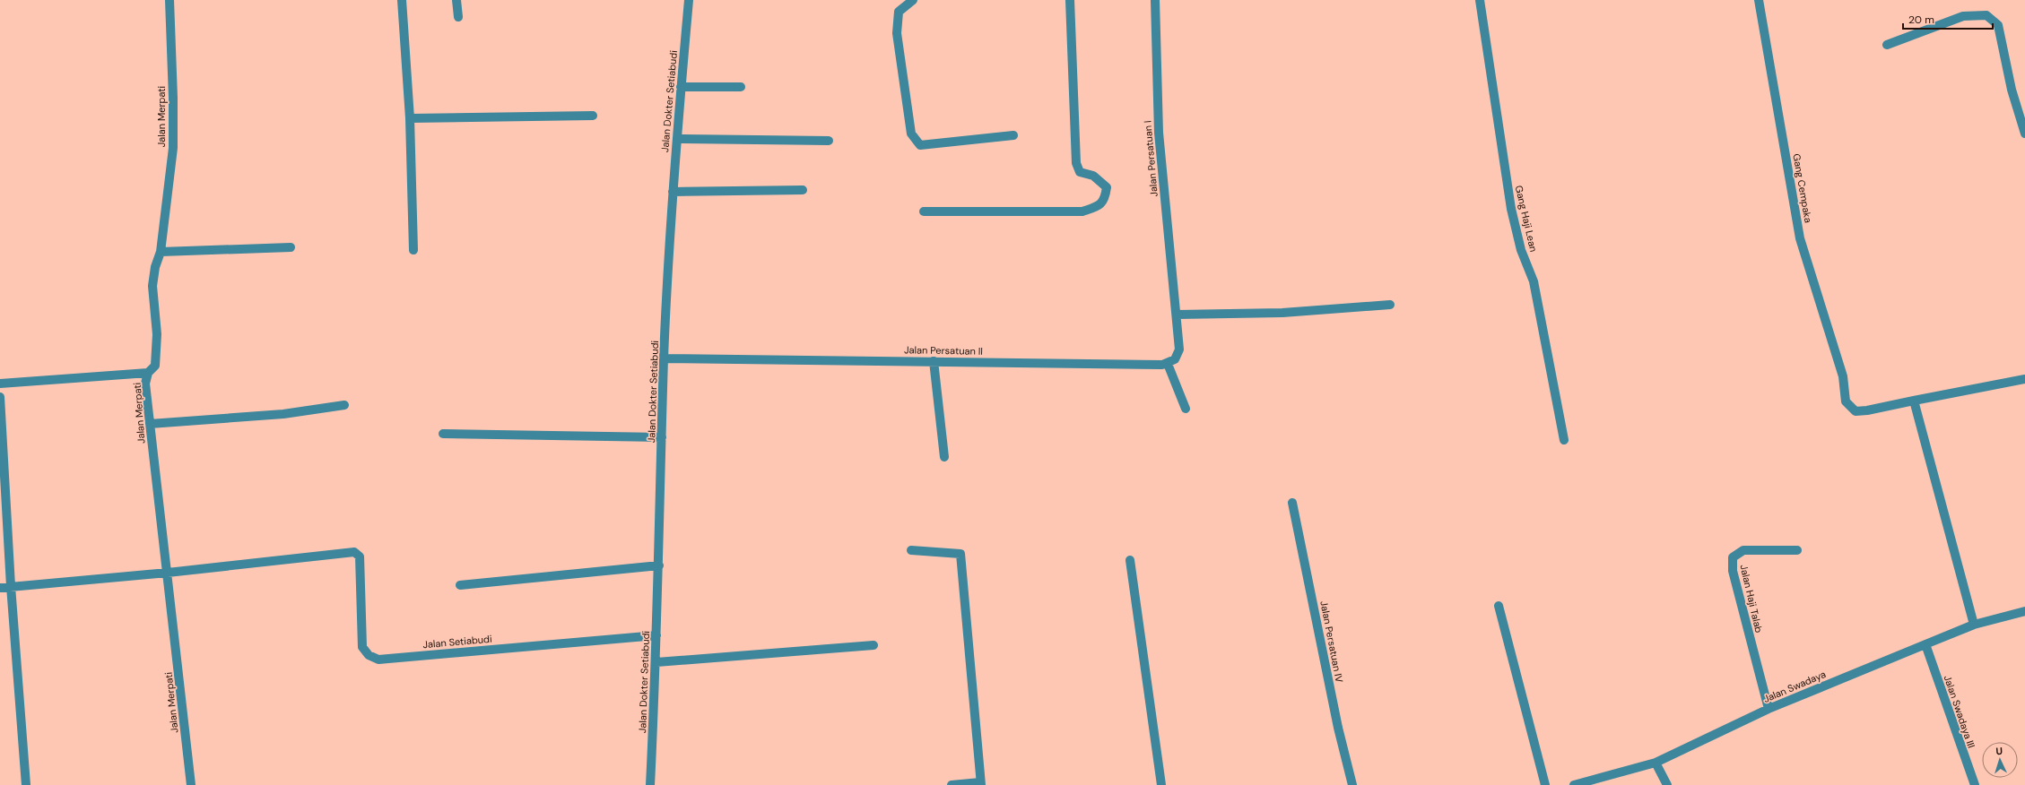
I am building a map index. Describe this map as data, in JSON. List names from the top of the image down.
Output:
{
  "streets": {
    "street": [
      "Jalan Dokter Setiabudi",
      "Jalan Merpati",
      "Jalan Persatuan I",
      "Gang Cempaka",
      "Gang Haji Lean",
      "Jalan Persatuan II",
      "Jalan Haji Talab",
      "Jalan Setiabudi",
      "Jalan Persatuan IV",
      "Jalan Swadaya",
      "Jalan Swadaya III"
    ]
  },
  "crossings": [
    ["Jalan Dokter Setiabudi", "Jalan Persatuan II"],
    ["Jalan Dokter Setiabudi", "Jalan Setiabudi"],
    ["Jalan Merpati", "Jalan Setiabudi"],
    ["Jalan Haji Talab", "Jalan Swadaya"],
    ["Jalan Swadaya", "Jalan Swadaya III"]
  ],
  "scale_bar": "20 m",
  "north": "top"
}
